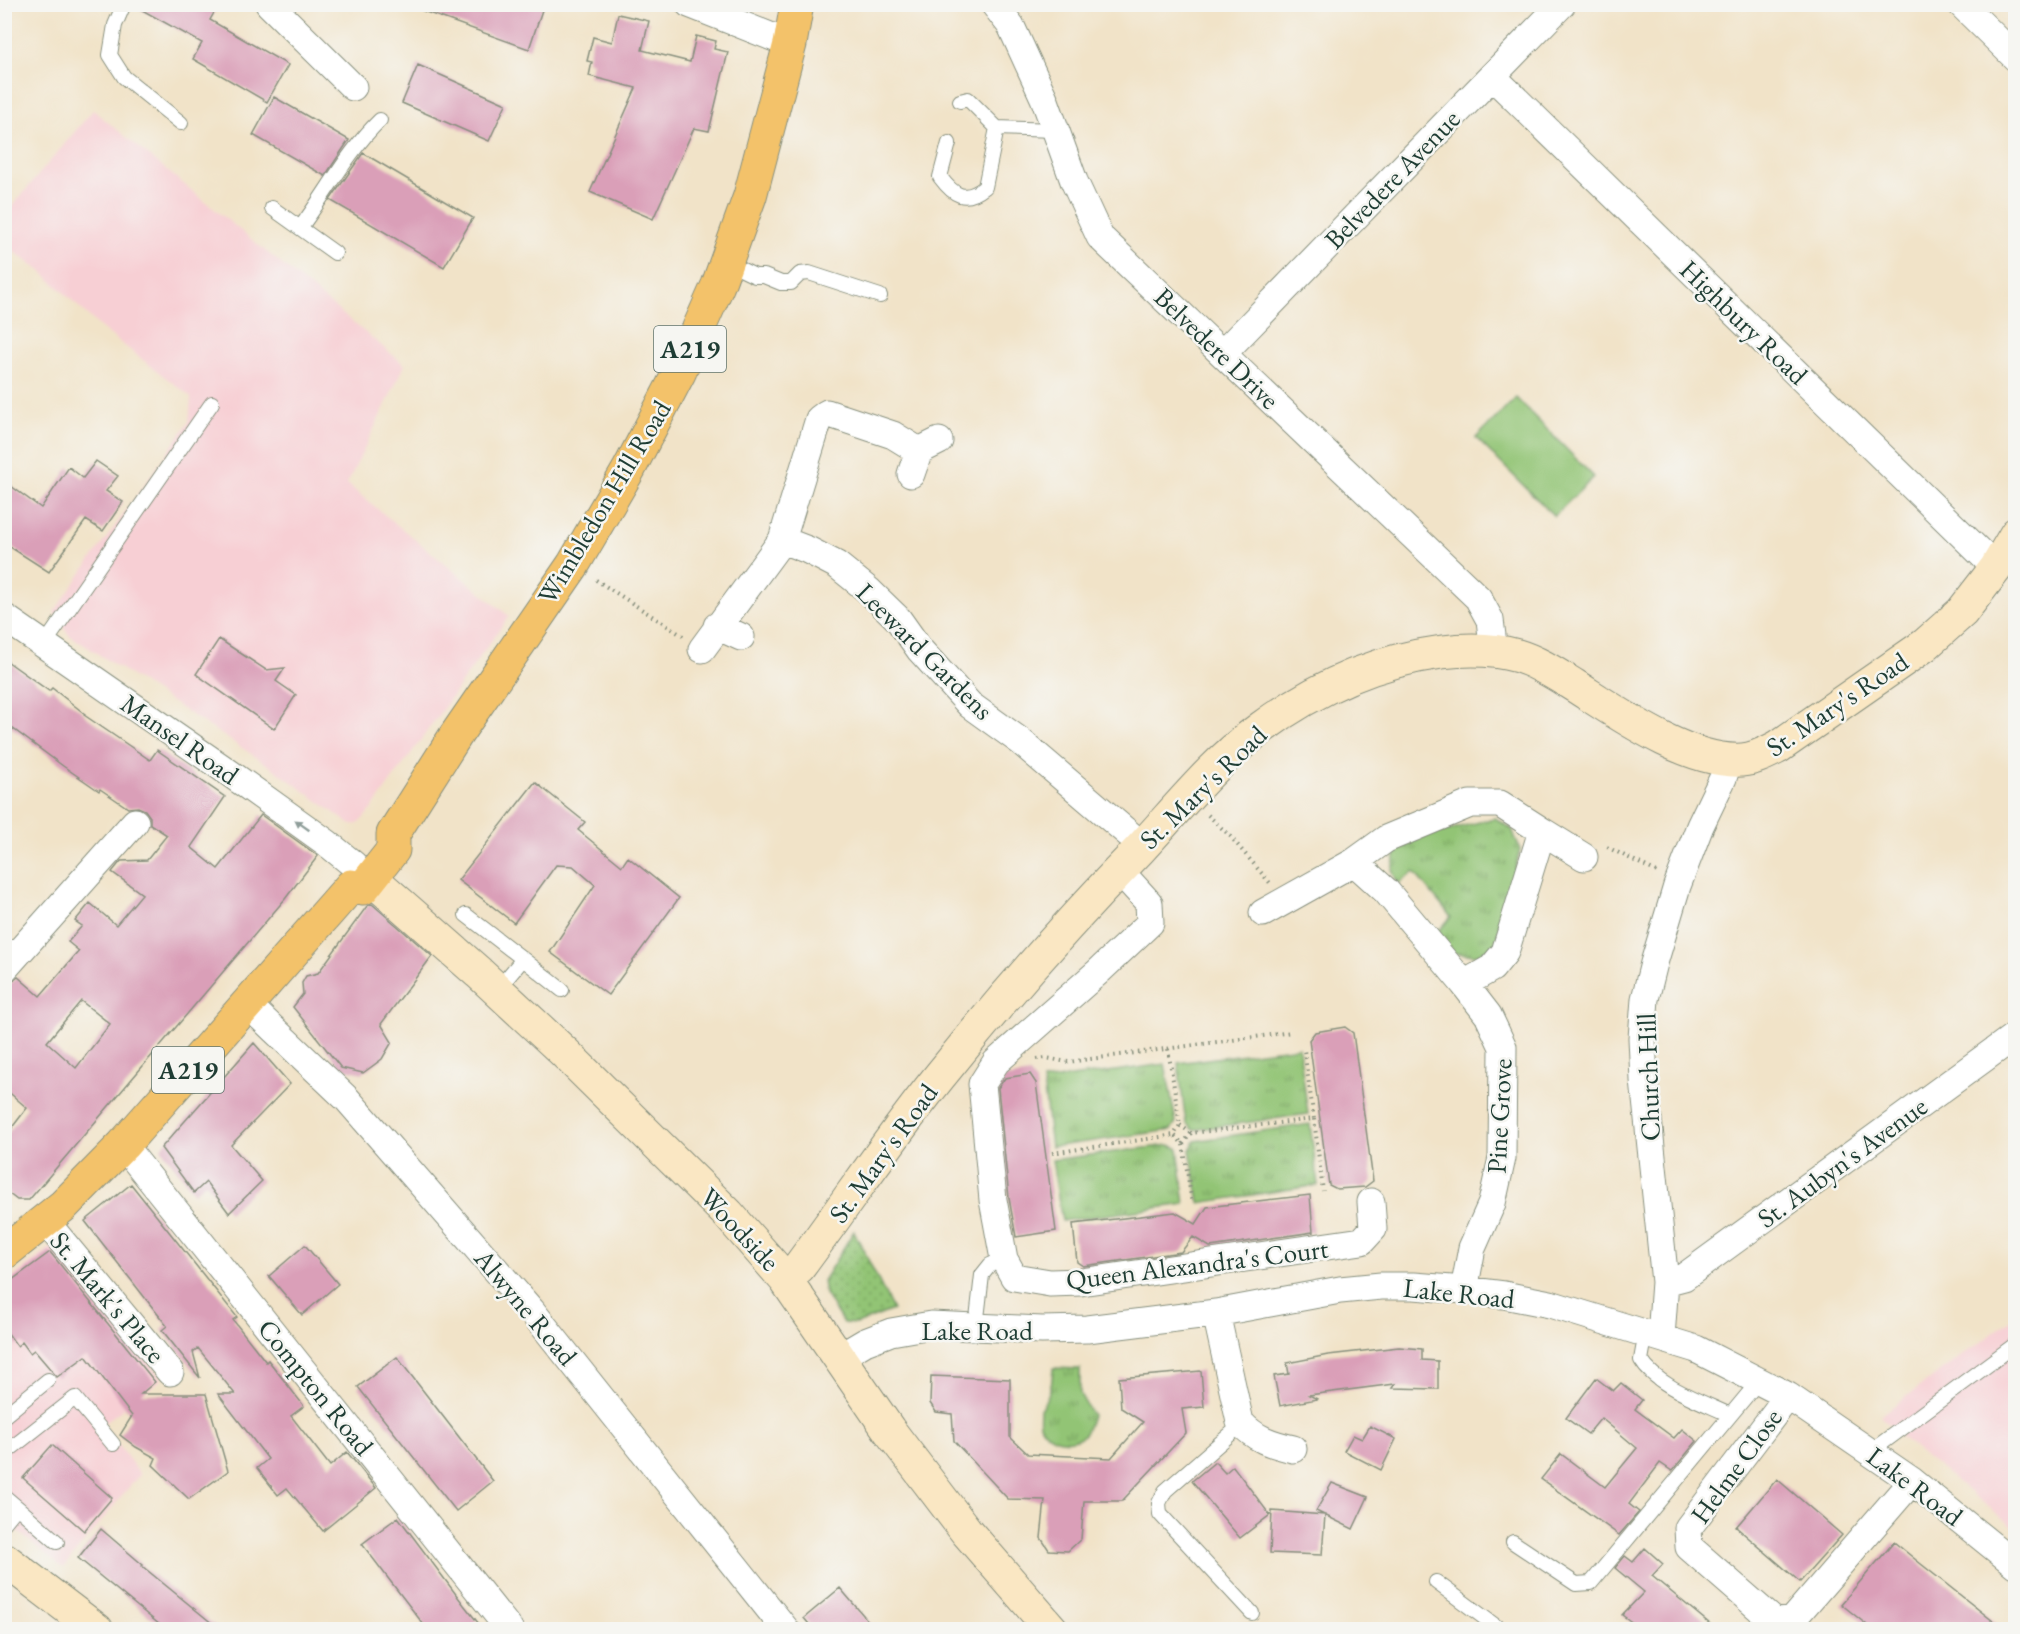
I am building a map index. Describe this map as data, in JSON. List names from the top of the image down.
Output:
{
  "streets": {
    "main road": ["A219", "Wimbledon Hill Road"],
    "street": [
      "Belvedere Avenue",
      "Highbury Road",
      "Belvedere Drive",
      "Leeward Gardens",
      "St. Mary's Road",
      "Mansel Road",
      "Church Hill",
      "Pine Grove",
      "St. Aubyn's Avenue",
      "Woodside",
      "Queen Alexandra's Court",
      "Lake Road",
      "St. Mark's Place",
      "Alwyne Road",
      "Compton Road",
      "Helme Close"
    ]
  },
  "crossings": [
    ["Belvedere Avenue", "Highbury Road"],
    ["Belvedere Avenue", "Belvedere Drive"],
    ["Highbury Road", "St. Mary's Road"],
    ["Belvedere Drive", "St. Mary's Road"],
    ["Wimbledon Hill Road", "Mansel Road"],
    ["Wimbledon Hill Road", "Woodside"],
    ["Wimbledon Hill Road", "St. Mark's Place"],
    ["Wimbledon Hill Road", "Alwyne Road"],
    ["Wimbledon Hill Road", "Compton Road"],
    ["Leeward Gardens", "St. Mary's Road"],
    ["St. Mary's Road", "Church Hill"],
    ["St. Mary's Road", "Woodside"],
    ["Mansel Road", "Woodside"],
    ["Church Hill", "St. Aubyn's Avenue"],
    ["Church Hill", "Lake Road"],
    ["Pine Grove", "Lake Road"],
    ["Woodside", "Lake Road"],
    ["Lake Road", "Helme Close"]
  ],
  "one_way": ["Mansel Road"]
}
